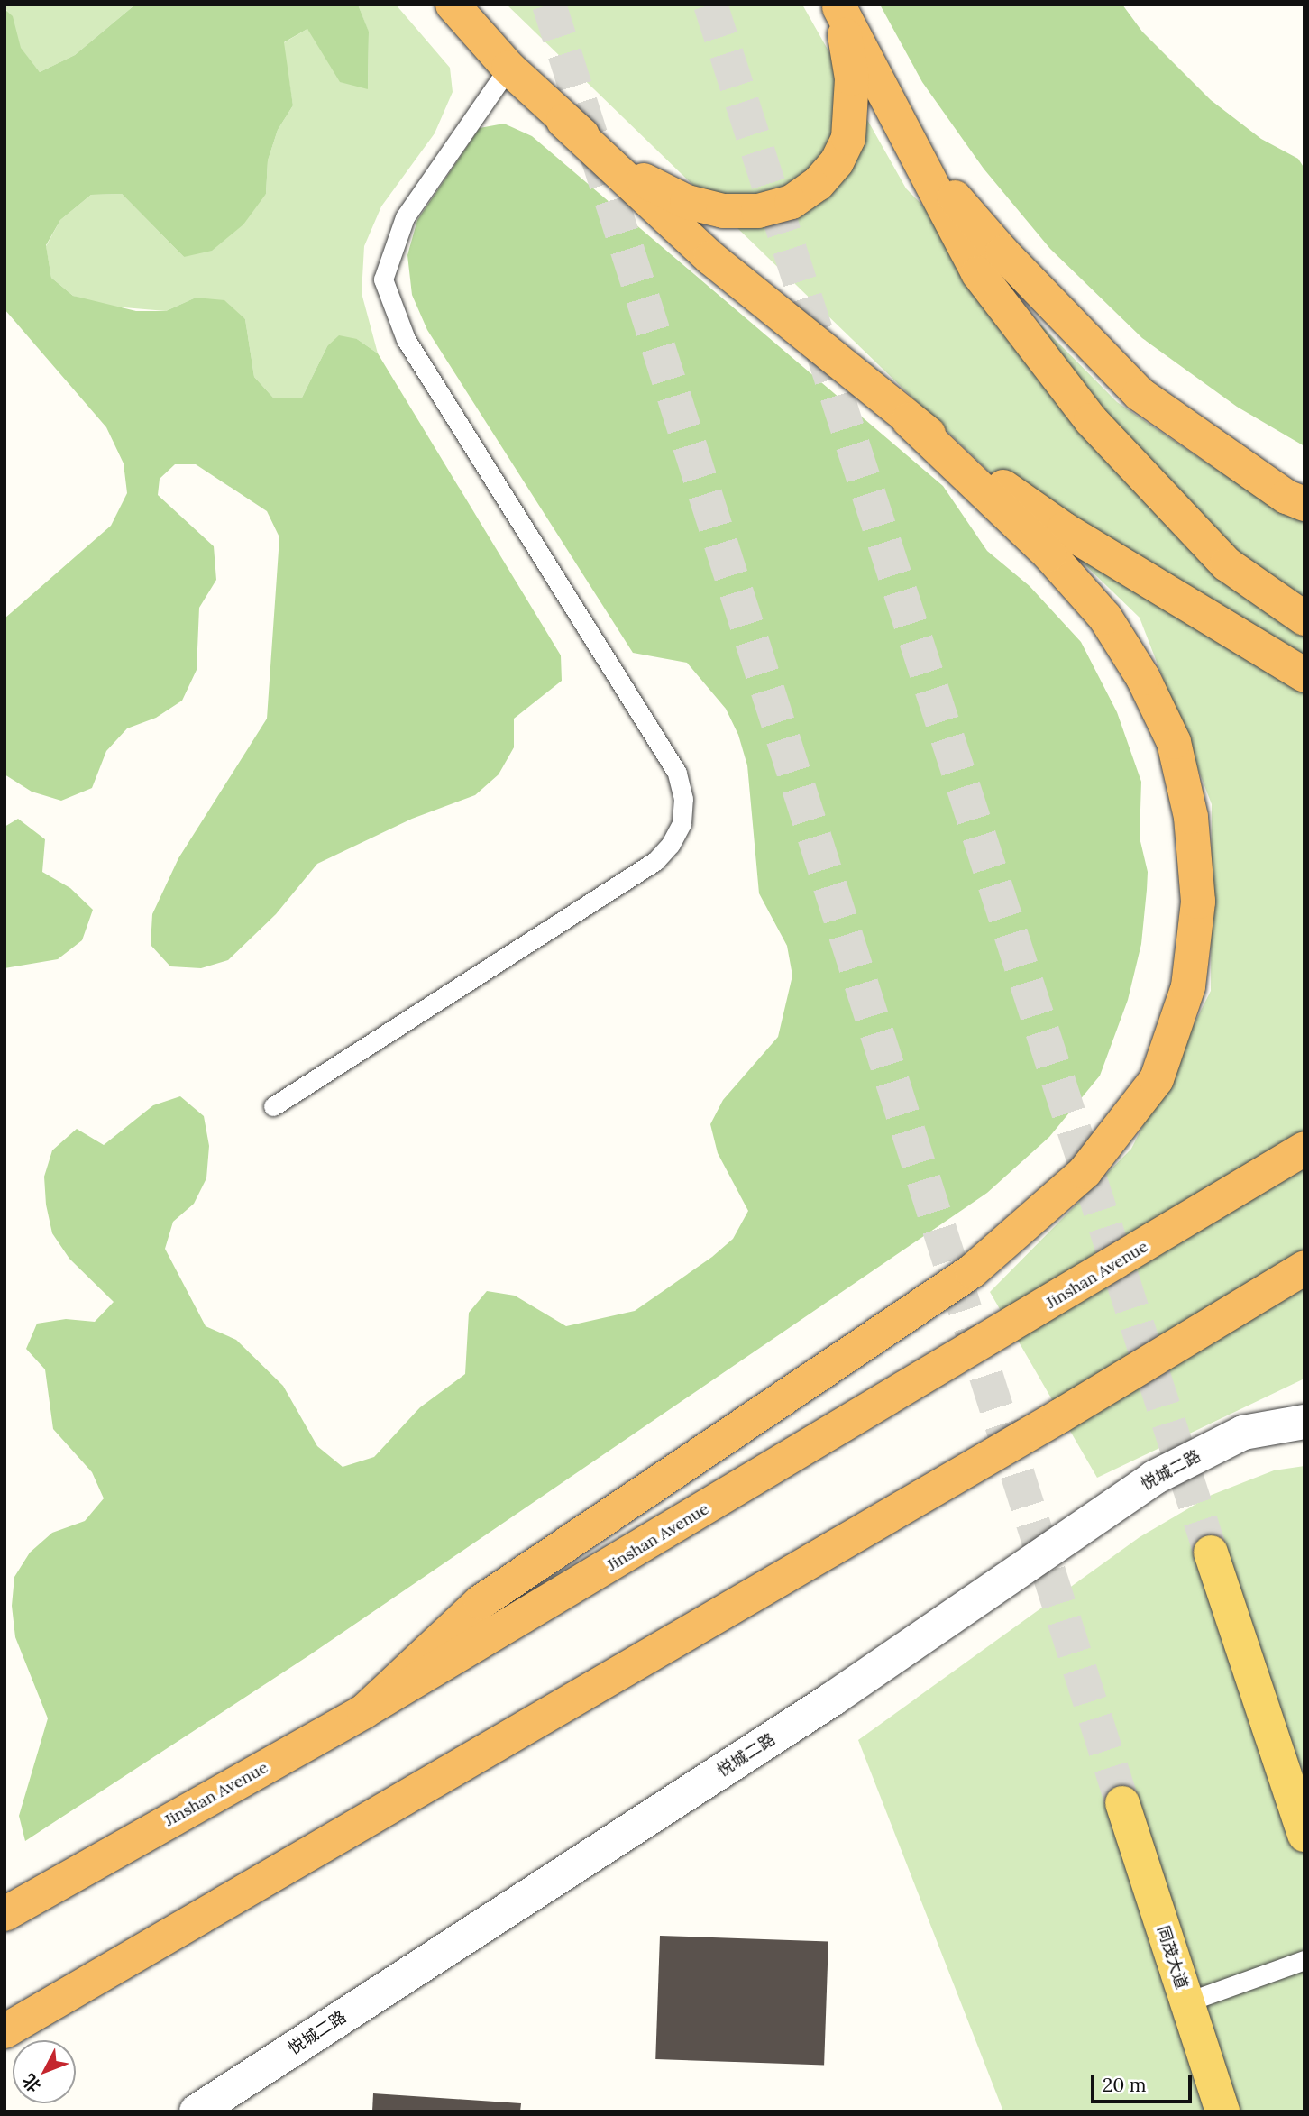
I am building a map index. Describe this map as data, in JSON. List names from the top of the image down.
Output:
{
  "streets": {
    "highway": ["Jinshan Avenue"],
    "main road": ["同茂大道"],
    "street": ["悦城二路"]
  },
  "scale_bar": "20 m",
  "north": "bottom left"
}
